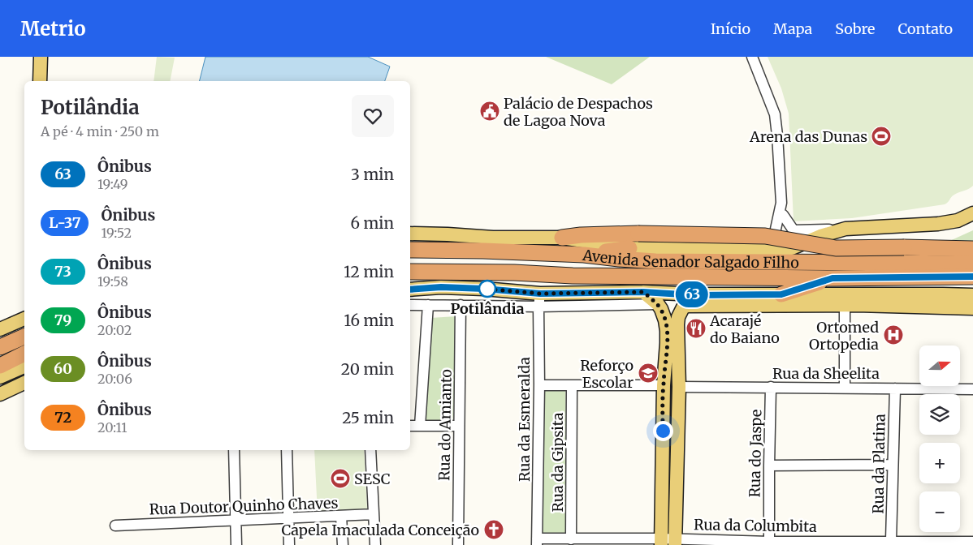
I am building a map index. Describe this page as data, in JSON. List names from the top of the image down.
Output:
{
  "streets": {
    "highway": ["Avenida Senador Salgado Filho"],
    "street": [
      "Rua da Sheelita",
      "Rua da Esmeralda",
      "Rua do Amianto",
      "Rua do Jaspe",
      "Rua da Gipsita",
      "Rua da Platina",
      "Rua Doutor Quinho Chaves",
      "Rua da Columbita"
    ]
  },
  "crossings": [
    ["Rua da Sheelita", "Rua do Jaspe"],
    ["Rua da Sheelita", "Rua da Platina"],
    ["Rua da Esmeralda", "Rua da Columbita"],
    ["Rua do Jaspe", "Rua da Columbita"],
    ["Rua da Gipsita", "Rua da Columbita"],
    ["Rua da Platina", "Rua da Columbita"]
  ],
  "places": {
    "public building": ["Palácio de Despachos de Lagoa Nova"],
    "sports": ["Arena das Dunas", "SESC"],
    "other": ["Potilândia"],
    "restaurant": ["Acarajé do Baiano"],
    "hospital": ["Ortomed Ortopedia"],
    "school or university": ["Reforço Escolar"],
    "church": ["Capela Imaculada Conceição"]
  },
  "lines": ["bus line 63"],
  "north": "right",
  "page": {
    "header": "Metrio",
    "nav": [
      "Início",
      "Mapa",
      "Sobre",
      "Contato"
    ],
    "on_map": "63",
    "heading": ["Potilândia", "A pé · 4 min · 250 m"],
    "list": [
      {
        "mark": "63",
        "name": "Ônibus",
        "note": "19:49",
        "value": "3 min"
      },
      {
        "mark": "L-37",
        "name": "Ônibus",
        "note": "19:52",
        "value": "6 min"
      },
      {
        "mark": "73",
        "name": "Ônibus",
        "note": "19:58",
        "value": "12 min"
      },
      {
        "mark": "79",
        "name": "Ônibus",
        "note": "20:02",
        "value": "16 min"
      },
      {
        "mark": "60",
        "name": "Ônibus",
        "note": "20:06",
        "value": "20 min"
      },
      {
        "mark": "72",
        "name": "Ônibus",
        "note": "20:11",
        "value": "25 min"
      }
    ],
    "map_buttons": ["+", "−"]
  }
}
